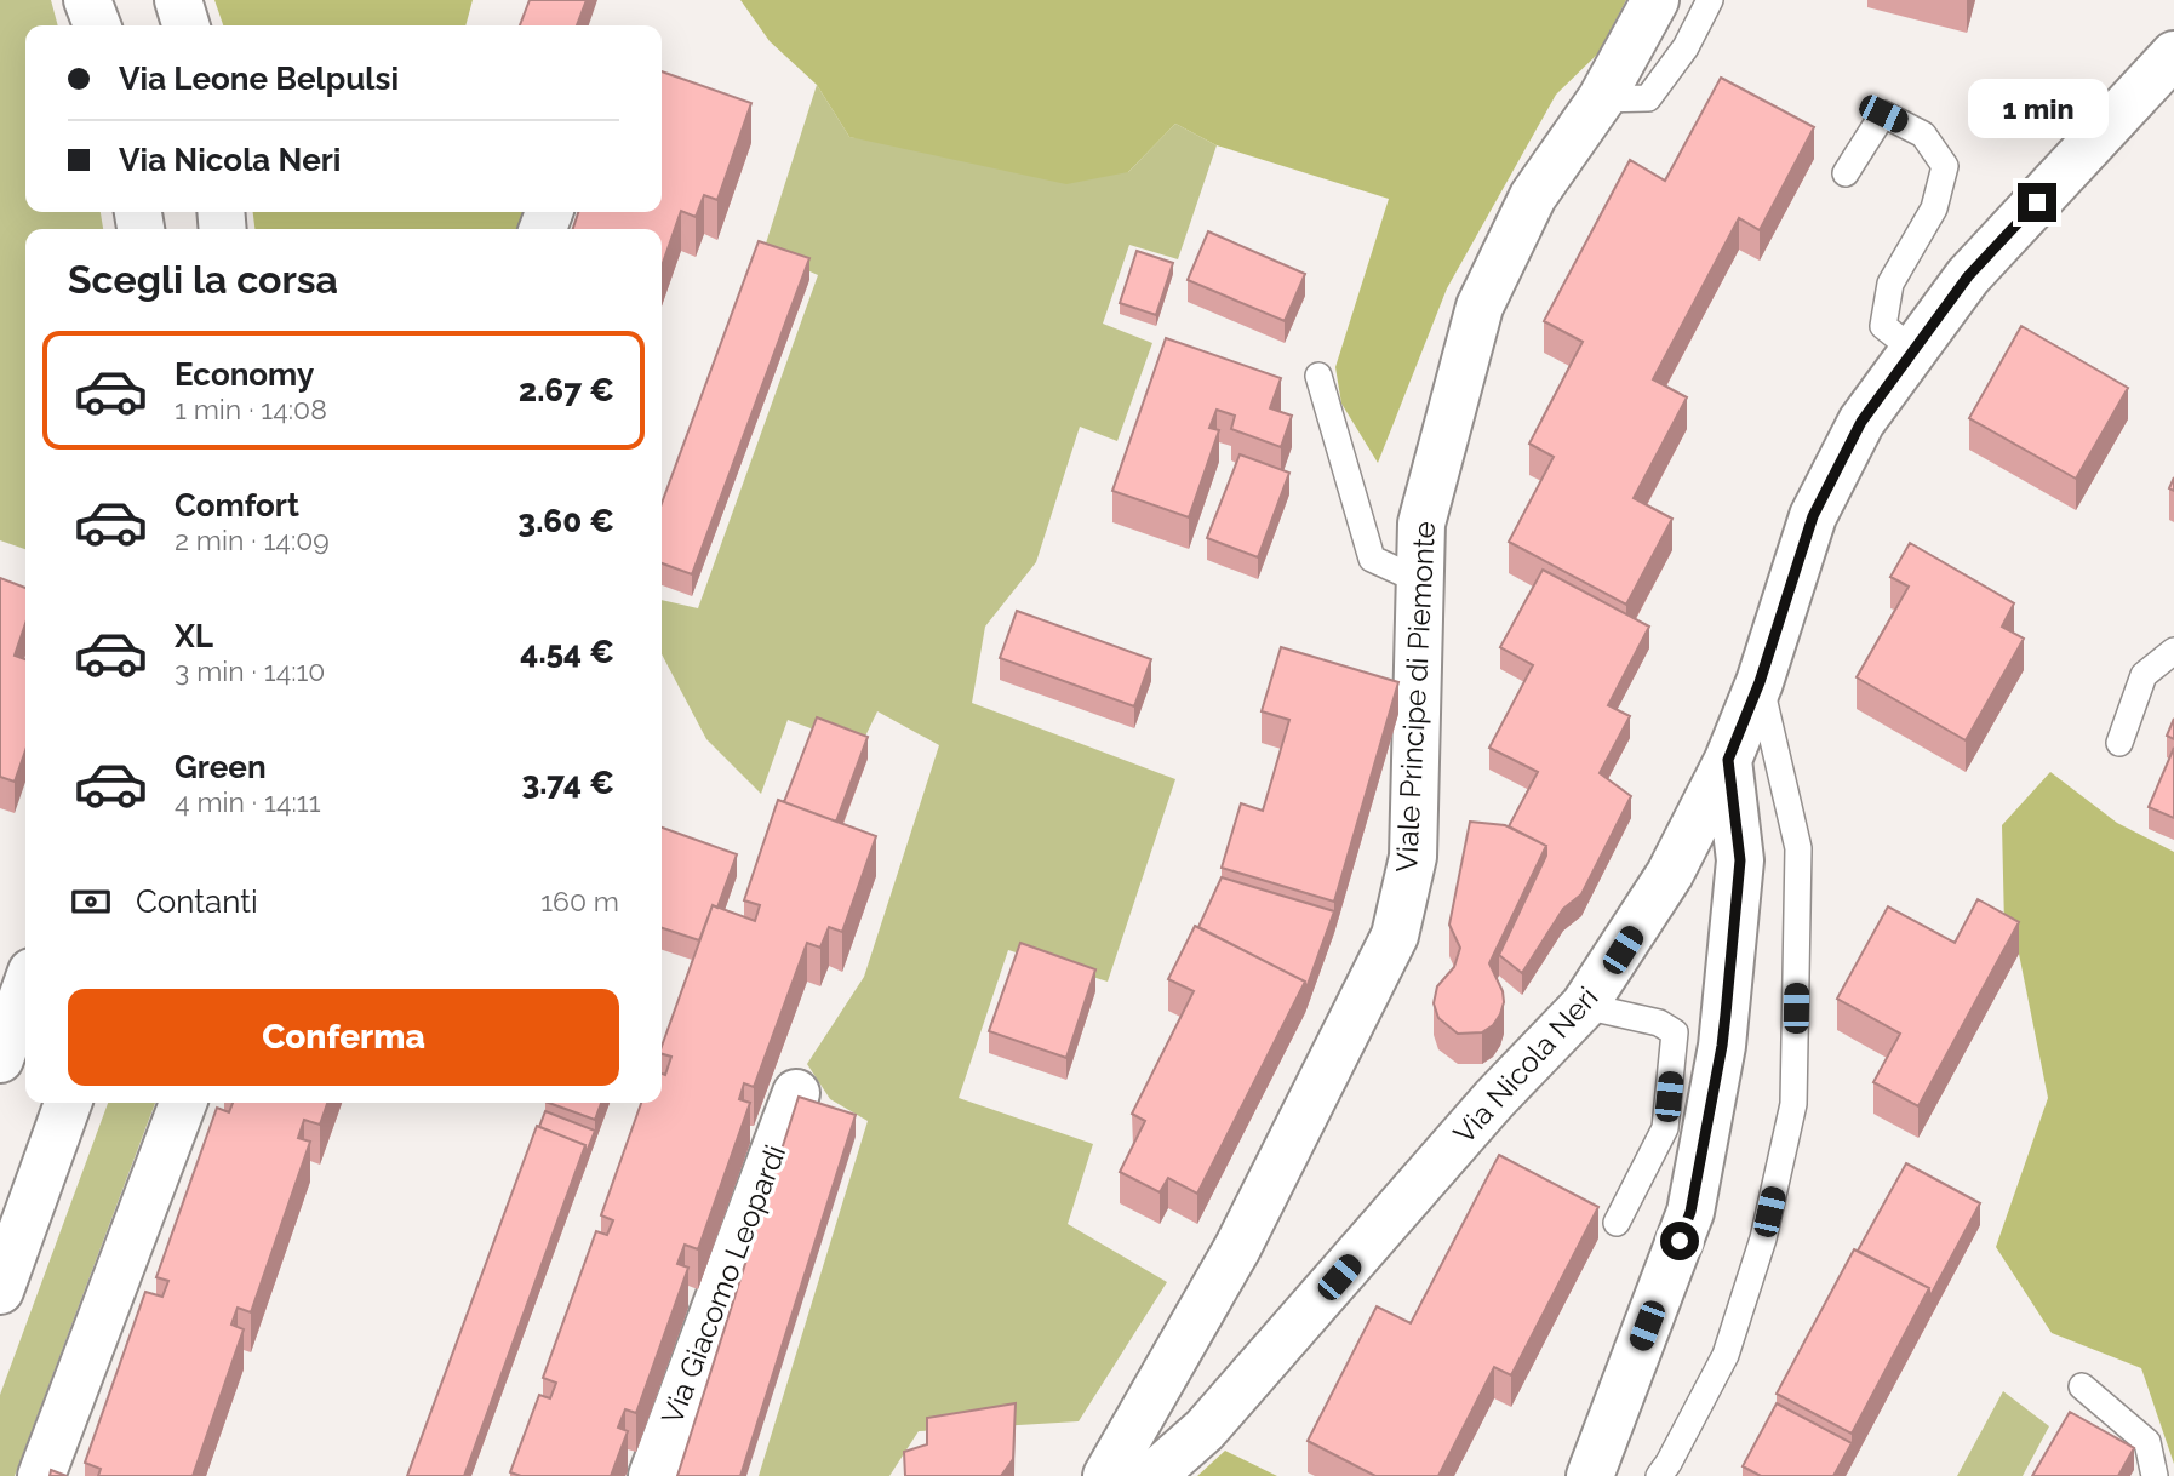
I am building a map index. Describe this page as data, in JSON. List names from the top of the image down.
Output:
{
  "streets": {
    "street": ["Viale Principe di Piemonte", "Via Nicola Neri", "Via Giacomo Leopardi"]
  },
  "page": {
    "banner": ["Via Leone Belpulsi", "Via Nicola Neri"],
    "bubble": "1 min",
    "heading": "Scegli la corsa",
    "list": [
      {
        "name": "Economy",
        "note": "1 min · 14:08",
        "value": "2.67 €"
      },
      {
        "name": "Comfort",
        "note": "2 min · 14:09",
        "value": "3.60 €"
      },
      {
        "name": "XL",
        "note": "3 min · 14:10",
        "value": "4.54 €"
      },
      {
        "name": "Green",
        "note": "4 min · 14:11",
        "value": "3.74 €"
      }
    ],
    "pay": ["Contanti", "160 m"],
    "buttons": "Conferma"
  }
}
